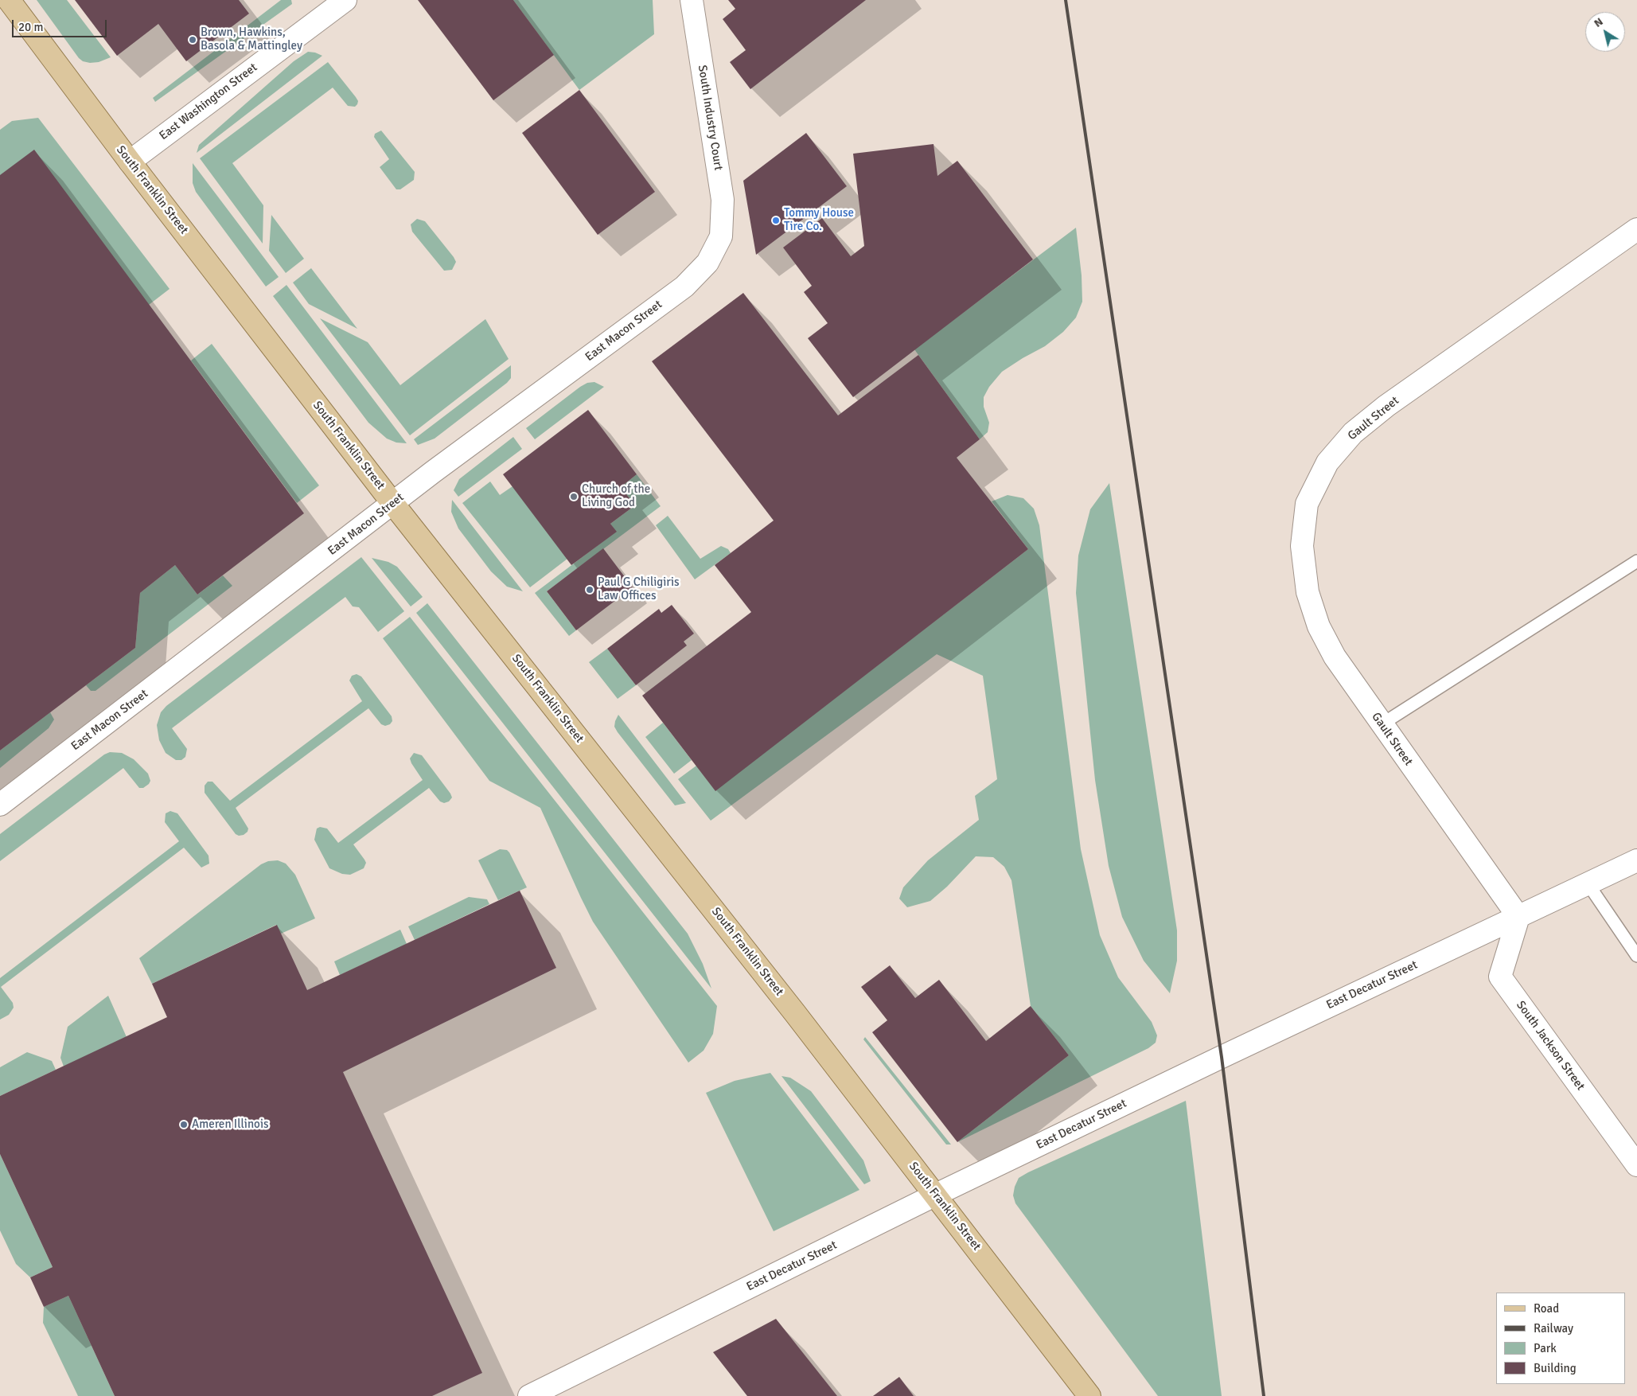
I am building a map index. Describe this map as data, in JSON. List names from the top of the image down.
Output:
{
  "streets": {
    "main road": ["South Franklin Street"],
    "street": [
      "East Washington Street",
      "South Industry Court",
      "East Macon Street",
      "Gault Street",
      "East Decatur Street",
      "South Jackson Street"
    ]
  },
  "crossings": [
    ["East Washington Street", "South Franklin Street"],
    ["South Industry Court", "East Macon Street"],
    ["South Franklin Street", "East Macon Street"],
    ["South Franklin Street", "East Decatur Street"],
    ["Gault Street", "East Decatur Street"],
    ["Gault Street", "South Jackson Street"],
    ["East Decatur Street", "South Jackson Street"]
  ],
  "places": [
    "Brown, Hawkins, Basola & Mattingley",
    "Tommy House Tire Co.",
    "Church of the Living God",
    "Paul G Chiligiris Law Offices",
    "Ameren Illinois"
  ],
  "legend": [
    "Road",
    "Railway",
    "Park",
    "Building"
  ],
  "scale_bar": "20 m",
  "north": "top left"
}
